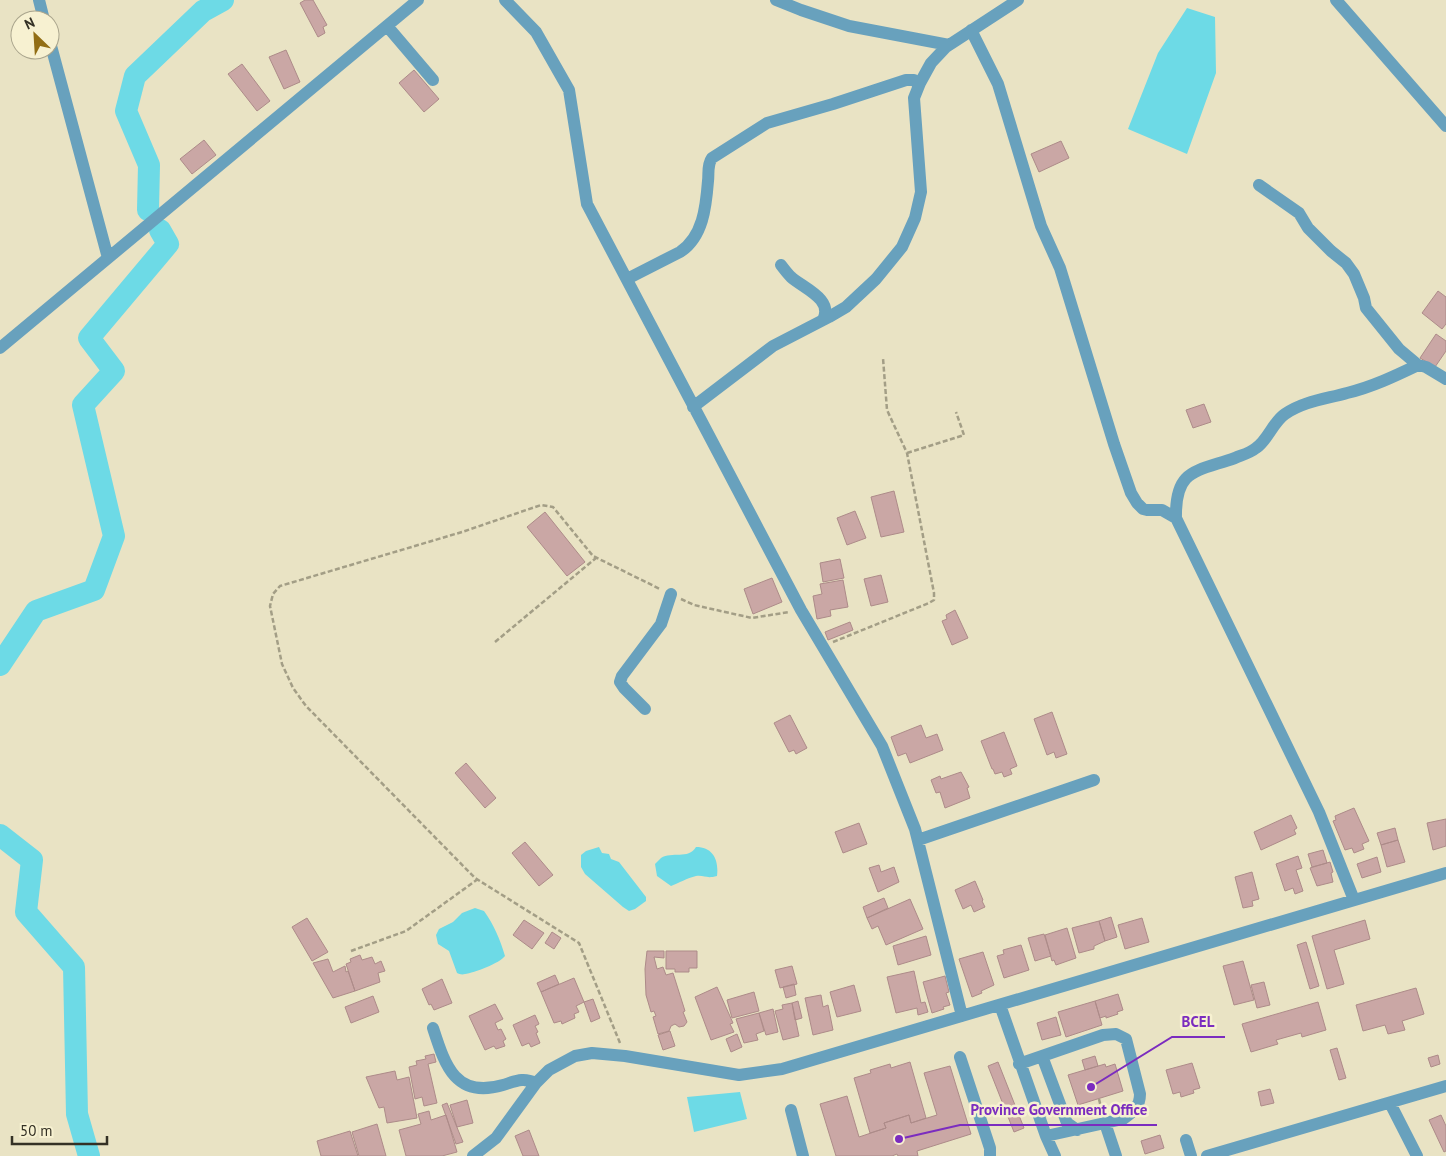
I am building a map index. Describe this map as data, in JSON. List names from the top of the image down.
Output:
{
  "places": ["BCEL", "Province Government Office"],
  "scale_bar": "50 m",
  "north": "top left"
}
